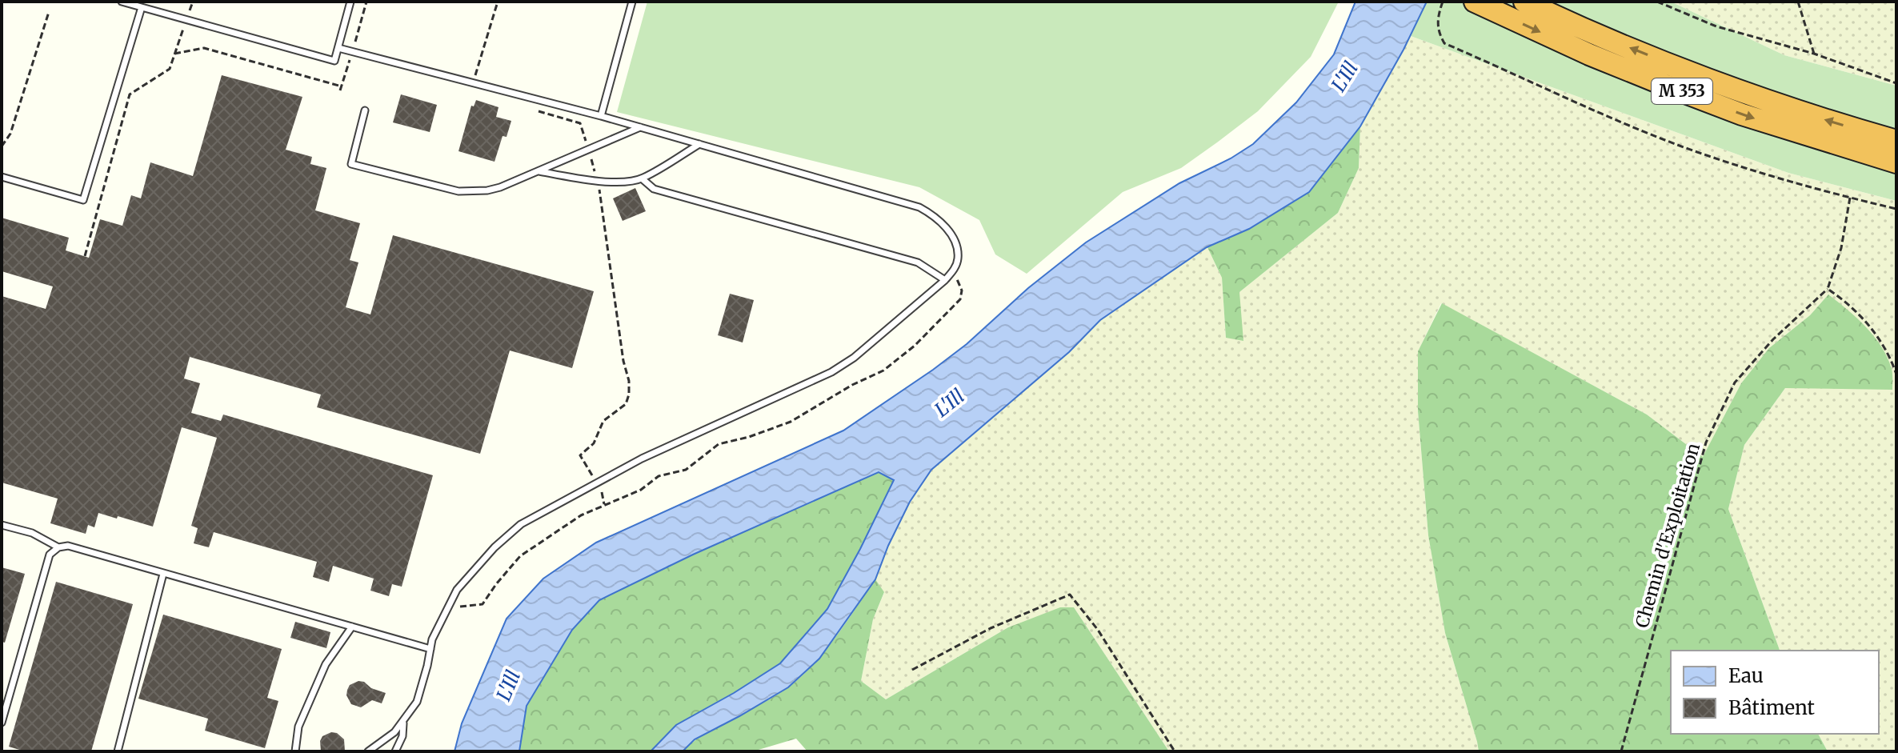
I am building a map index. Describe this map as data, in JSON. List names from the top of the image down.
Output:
{
  "streets": {
    "highway": ["M 353"],
    "path": ["Chemin d'Exploitation"]
  },
  "water": ["L'Ill"],
  "legend": ["Eau", "Bâtiment"]
}
